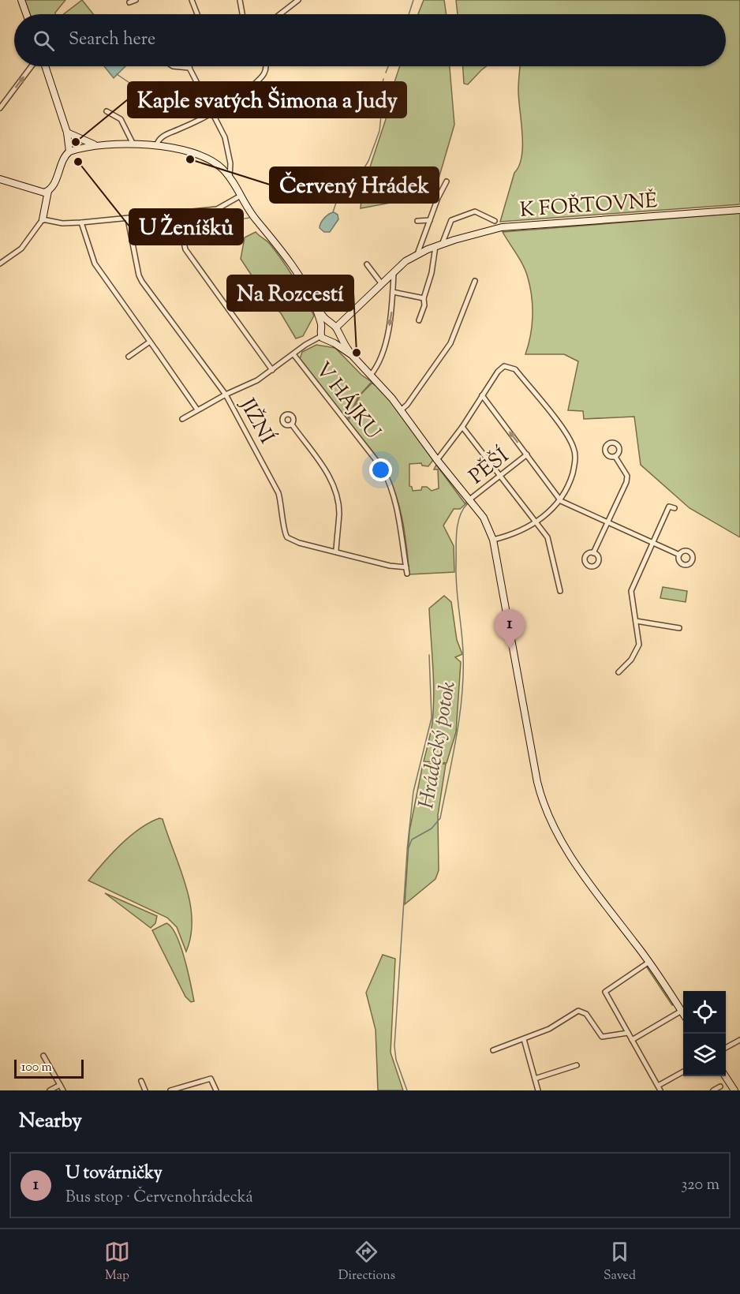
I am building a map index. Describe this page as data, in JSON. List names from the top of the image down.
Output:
{
  "streets": {
    "street": [
      "K FOŘTOVNĚ",
      "V HÁJKU",
      "JIŽNÍ",
      "PĚŠÍ"
    ]
  },
  "crossings": [
    ["V HÁJKU", "JIŽNÍ"]
  ],
  "water": ["Hrádecký potok"],
  "places": [
    "Kaple svatých Šimona a Judy",
    "Červený Hrádek",
    "U Ženíšků",
    "Na Rozcestí"
  ],
  "scale_bar": "100 m",
  "page": {
    "search": "Search here",
    "pins": "1",
    "scale": "100 m",
    "heading": "Nearby",
    "list": [
      {
        "mark": "1",
        "name": "U továrničky",
        "note": "Bus stop · Červenohrádecká",
        "value": "320 m"
      }
    ],
    "nav": ["Map", "Directions", "Saved"]
  }
}
